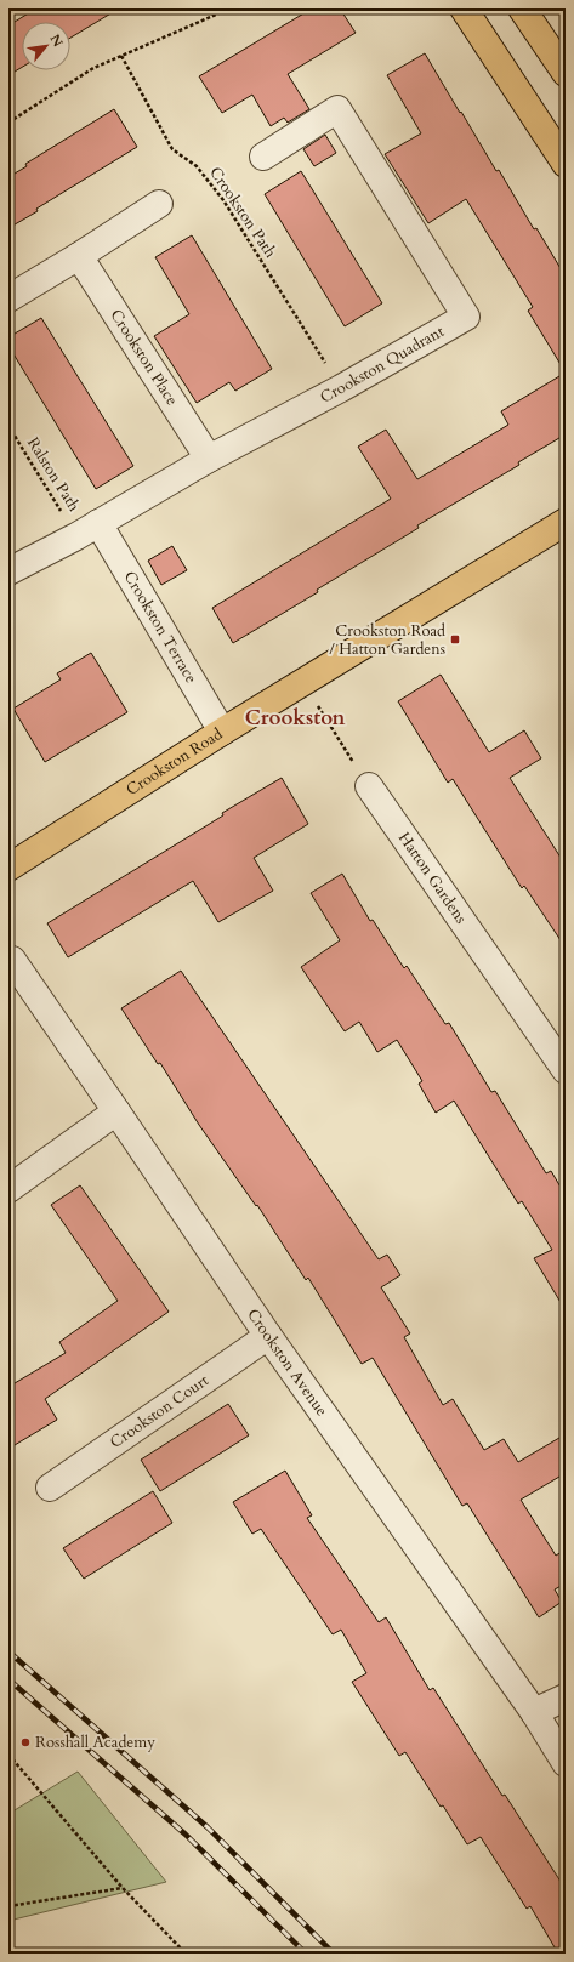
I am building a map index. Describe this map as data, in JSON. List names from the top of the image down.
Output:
{
  "streets": {
    "main road": ["Crookston Road"],
    "street": [
      "Crookston Place",
      "Crookston Quadrant",
      "Crookston Terrace",
      "Hatton Gardens",
      "Crookston Avenue",
      "Crookston Court"
    ],
    "path": ["Crookston Path", "Ralston Path"]
  },
  "crossings": [
    ["Crookston Path", "Crookston Quadrant"],
    ["Crookston Place", "Crookston Quadrant"],
    ["Crookston Quadrant", "Ralston Path"],
    ["Crookston Quadrant", "Crookston Terrace"],
    ["Ralston Path", "Crookston Terrace"],
    ["Crookston Terrace", "Crookston Road"],
    ["Crookston Avenue", "Crookston Court"]
  ],
  "districts": ["Crookston"],
  "places": {
    "transit": ["Crookston Road / Hatton Gardens"],
    "other": ["Rosshall Academy"]
  },
  "north": "top right"
}
